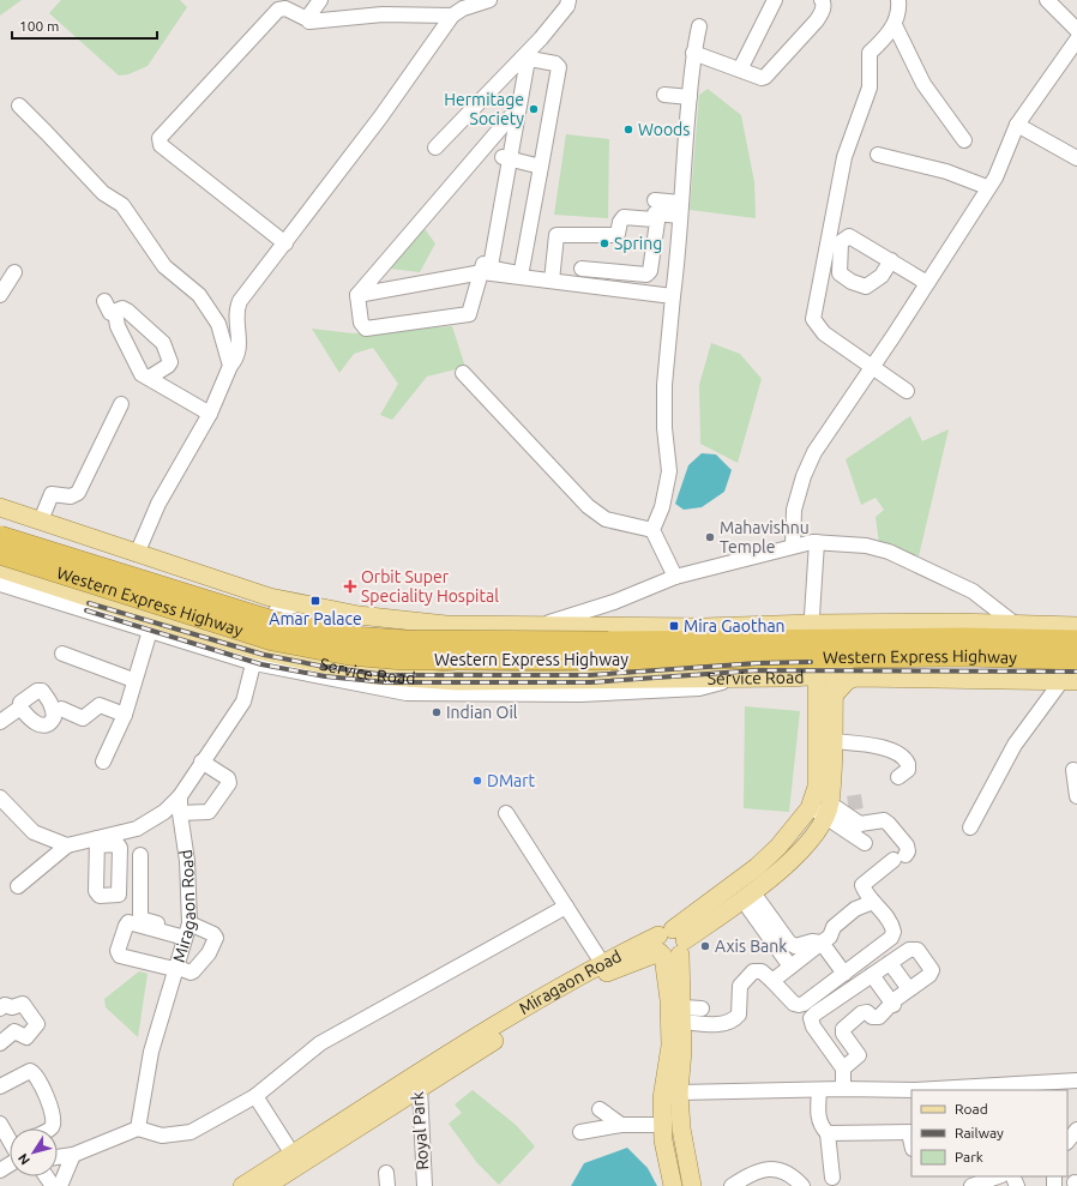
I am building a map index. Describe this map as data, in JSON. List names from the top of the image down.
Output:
{
  "streets": {
    "highway": ["Western Express Highway"],
    "main road": ["Service Road", "Miragaon Road"],
    "street": ["Royal Park"]
  },
  "crossings": [
    ["Western Express Highway", "Service Road"],
    ["Western Express Highway", "Miragaon Road"],
    ["Service Road", "Miragaon Road"],
    ["Miragaon Road", "Royal Park"]
  ],
  "places": {
    "other": [
      "Hermitage Society",
      "Woods",
      "Spring",
      "Mahavishnu Temple",
      "Indian Oil",
      "DMart",
      "Axis Bank"
    ],
    "health": ["Orbit Super Speciality Hospital"],
    "transit": ["Amar Palace", "Mira Gaothan"]
  },
  "legend": ["Road", "Railway", "Park"],
  "scale_bar": "100 m",
  "north": "bottom left"
}
